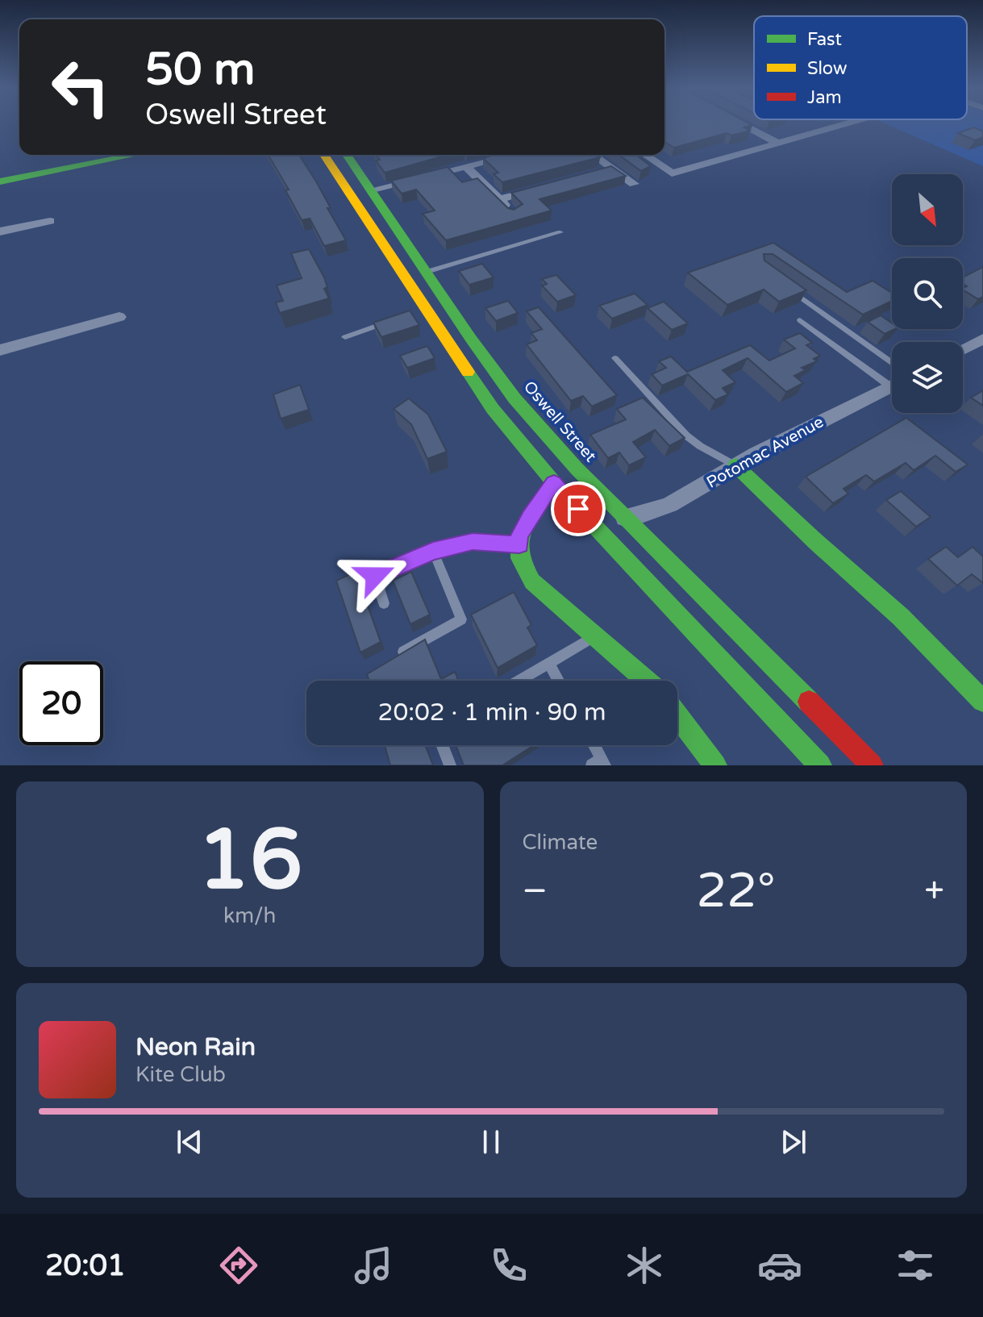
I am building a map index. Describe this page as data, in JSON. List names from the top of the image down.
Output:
{
  "streets": {
    "main road": ["Oswell Street"],
    "street": ["Potomac Avenue"]
  },
  "crossings": [
    ["Oswell Street", "Potomac Avenue"]
  ],
  "legend": ["Fast", "Slow", "Jam"],
  "north": "bottom right",
  "page": {
    "turn": ["50 m", "Oswell Street"],
    "limit": "20",
    "trip": "20:02 · 1 min · 90 m",
    "tile": [
      ["16", "km/h"],
      "Climate"
    ],
    "heat": ["−", "22°", "+"],
    "song": ["Neon Rain", "Kite Club"],
    "tabs": "20:01"
  }
}
